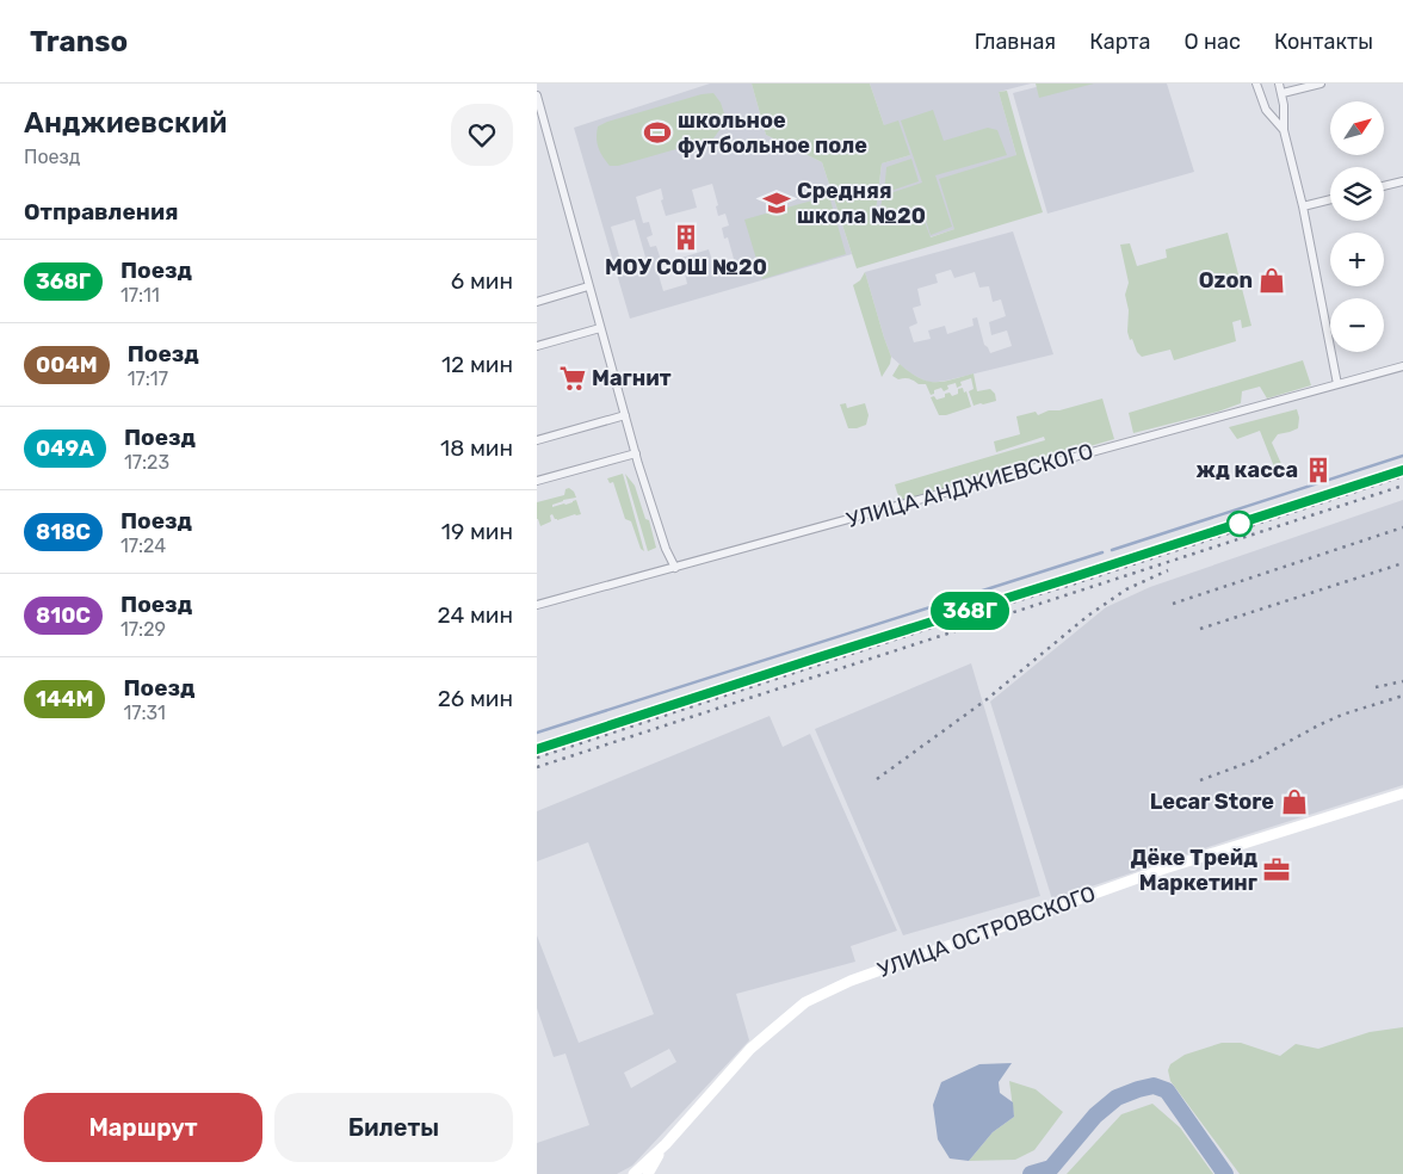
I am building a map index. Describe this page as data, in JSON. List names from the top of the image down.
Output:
{
  "streets": {
    "street": ["УЛИЦА АНДЖИЕВСКОГО", "УЛИЦА ОСТРОВСКОГО"]
  },
  "places": {
    "sports": ["школьное футбольное поле"],
    "school or university": ["Средняя школа №20"],
    "building": ["МОУ СОШ №20", "жд касса"],
    "shop": ["Ozon", "Lecar Store"],
    "supermarket": ["Магнит"],
    "office": ["Дёке Трейд Маркетинг"]
  },
  "north": "top right",
  "page": {
    "header": "Transo",
    "nav": [
      "Главная",
      "Карта",
      "О нас",
      "Контакты"
    ],
    "heading": [
      ["Анджиевский", "Поезд"],
      "Отправления"
    ],
    "on_map": "368Г",
    "map_buttons": ["+", "−"],
    "list": [
      {
        "mark": "368Г",
        "name": "Поезд",
        "note": "17:11",
        "value": "6 мин"
      },
      {
        "mark": "004М",
        "name": "Поезд",
        "note": "17:17",
        "value": "12 мин"
      },
      {
        "mark": "049А",
        "name": "Поезд",
        "note": "17:23",
        "value": "18 мин"
      },
      {
        "mark": "818С",
        "name": "Поезд",
        "note": "17:24",
        "value": "19 мин"
      },
      {
        "mark": "810С",
        "name": "Поезд",
        "note": "17:29",
        "value": "24 мин"
      },
      {
        "mark": "144М",
        "name": "Поезд",
        "note": "17:31",
        "value": "26 мин"
      }
    ],
    "buttons": ["Маршрут", "Билеты"]
  }
}
